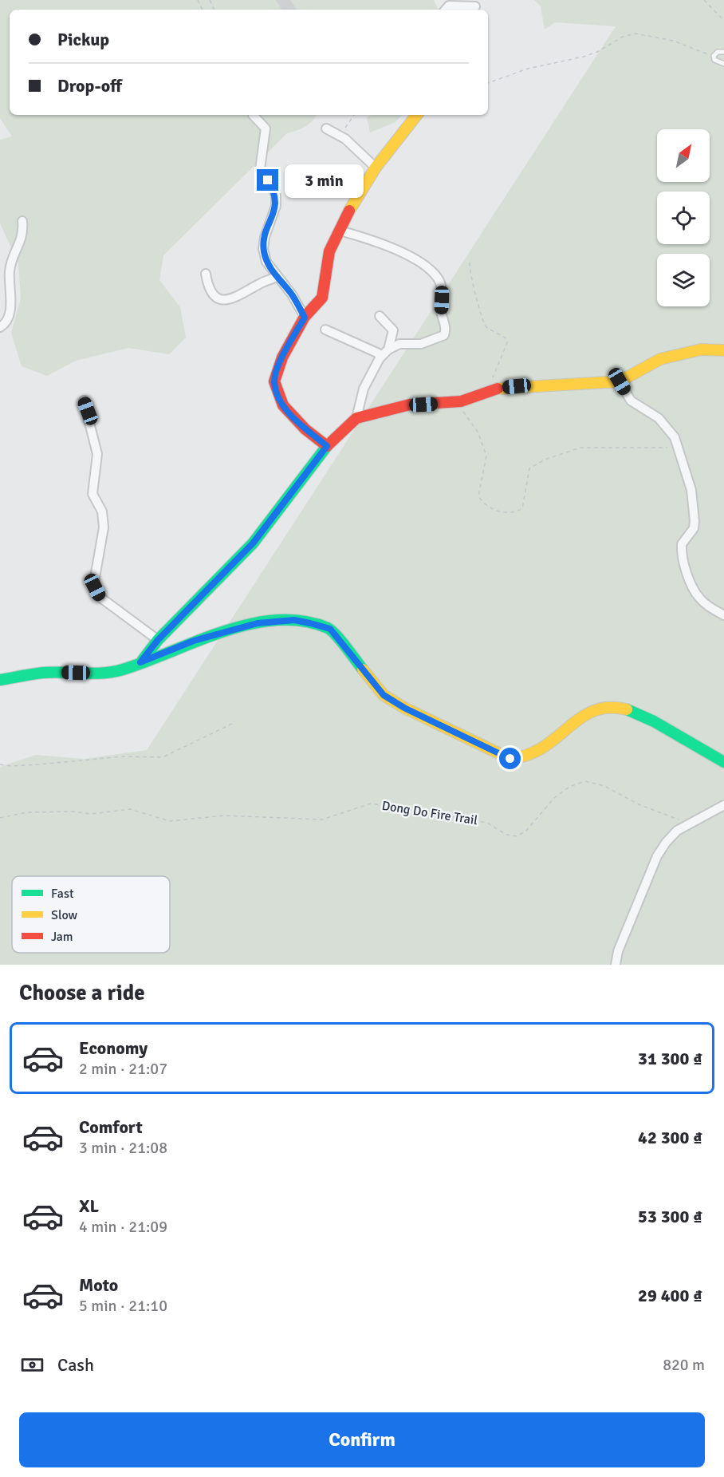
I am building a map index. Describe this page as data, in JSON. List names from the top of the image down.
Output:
{
  "streets": {
    "path": ["Dong Do Fire Trail"]
  },
  "legend": ["Fast", "Slow", "Jam"],
  "north": "top right",
  "page": {
    "banner": ["Pickup", "Drop-off"],
    "bubble": "3 min",
    "heading": "Choose a ride",
    "list": [
      {
        "name": "Economy",
        "note": "2 min · 21:07",
        "value": "31 300 ₫"
      },
      {
        "name": "Comfort",
        "note": "3 min · 21:08",
        "value": "42 300 ₫"
      },
      {
        "name": "XL",
        "note": "4 min · 21:09",
        "value": "53 300 ₫"
      },
      {
        "name": "Moto",
        "note": "5 min · 21:10",
        "value": "29 400 ₫"
      }
    ],
    "pay": ["Cash", "820 m"],
    "buttons": "Confirm"
  }
}
